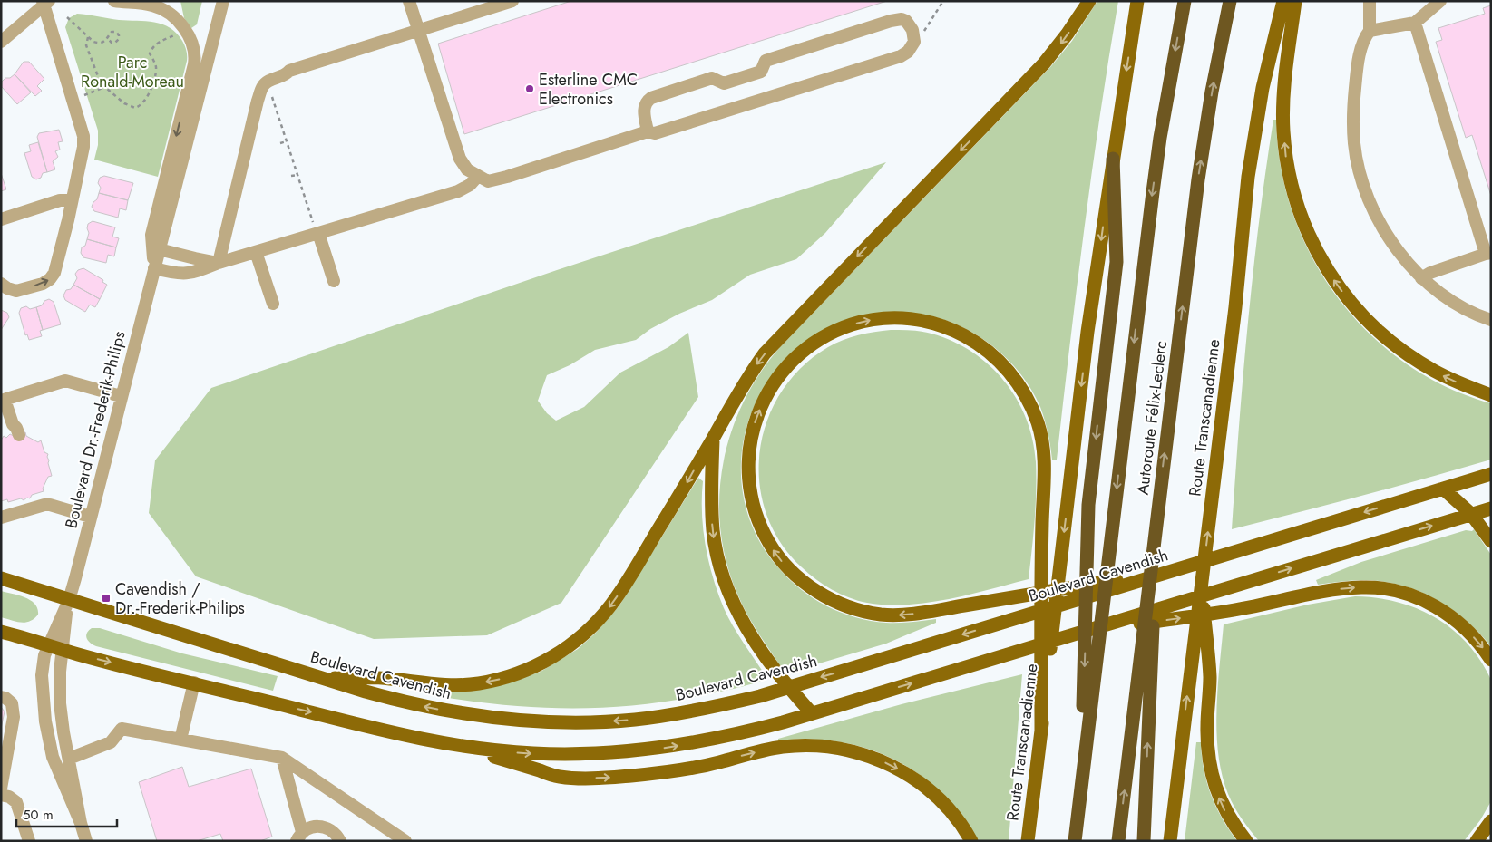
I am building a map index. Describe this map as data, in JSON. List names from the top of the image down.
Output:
{
  "streets": {
    "highway": ["Autoroute Félix-Leclerc"],
    "main road": ["Route Transcanadienne", "Boulevard Cavendish"],
    "street": ["Boulevard Dr.-Frederik-Philips"]
  },
  "crossings": [
    ["Boulevard Dr.-Frederik-Philips", "Boulevard Cavendish"]
  ],
  "parks": ["Parc Ronald-Moreau"],
  "places": {
    "other": ["Esterline CMC Electronics"],
    "transit": ["Cavendish / Dr.-Frederik-Philips"]
  },
  "scale_bar": "50 m"
}
